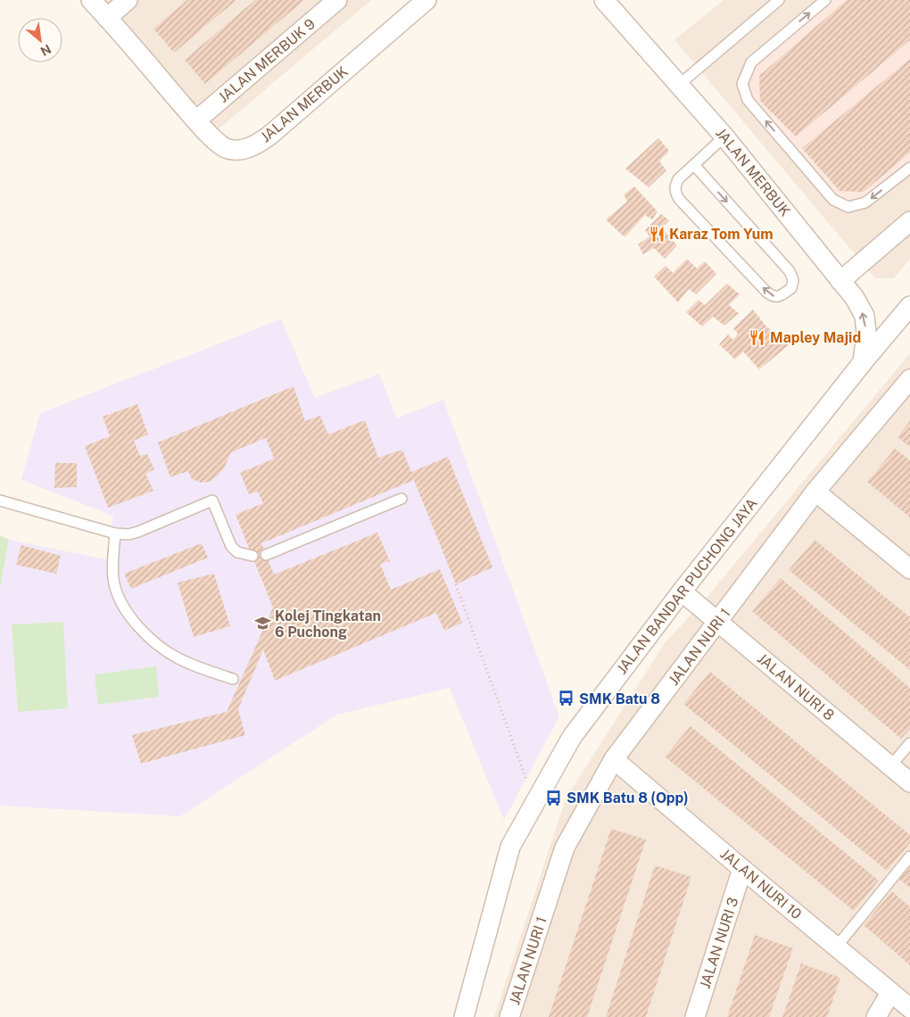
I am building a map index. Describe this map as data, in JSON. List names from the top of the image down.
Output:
{
  "streets": {
    "street": [
      "JALAN MERBUK 9",
      "JALAN MERBUK",
      "JALAN BANDAR PUCHONG JAYA",
      "JALAN NURI 1",
      "JALAN NURI 8",
      "JALAN NURI 10",
      "JALAN NURI 3"
    ]
  },
  "crossings": [
    ["JALAN MERBUK 9", "JALAN MERBUK"],
    ["JALAN MERBUK", "JALAN BANDAR PUCHONG JAYA"],
    ["JALAN BANDAR PUCHONG JAYA", "JALAN NURI 8"],
    ["JALAN NURI 1", "JALAN NURI 8"],
    ["JALAN NURI 1", "JALAN NURI 10"],
    ["JALAN NURI 10", "JALAN NURI 3"]
  ],
  "places": {
    "restaurant": ["Karaz Tom Yum", "Mapley Majid"],
    "school or university": ["Kolej Tingkatan 6 Puchong"],
    "bus stop": ["SMK Batu 8", "SMK Batu 8 (Opp)"]
  },
  "north": "bottom right"
}
